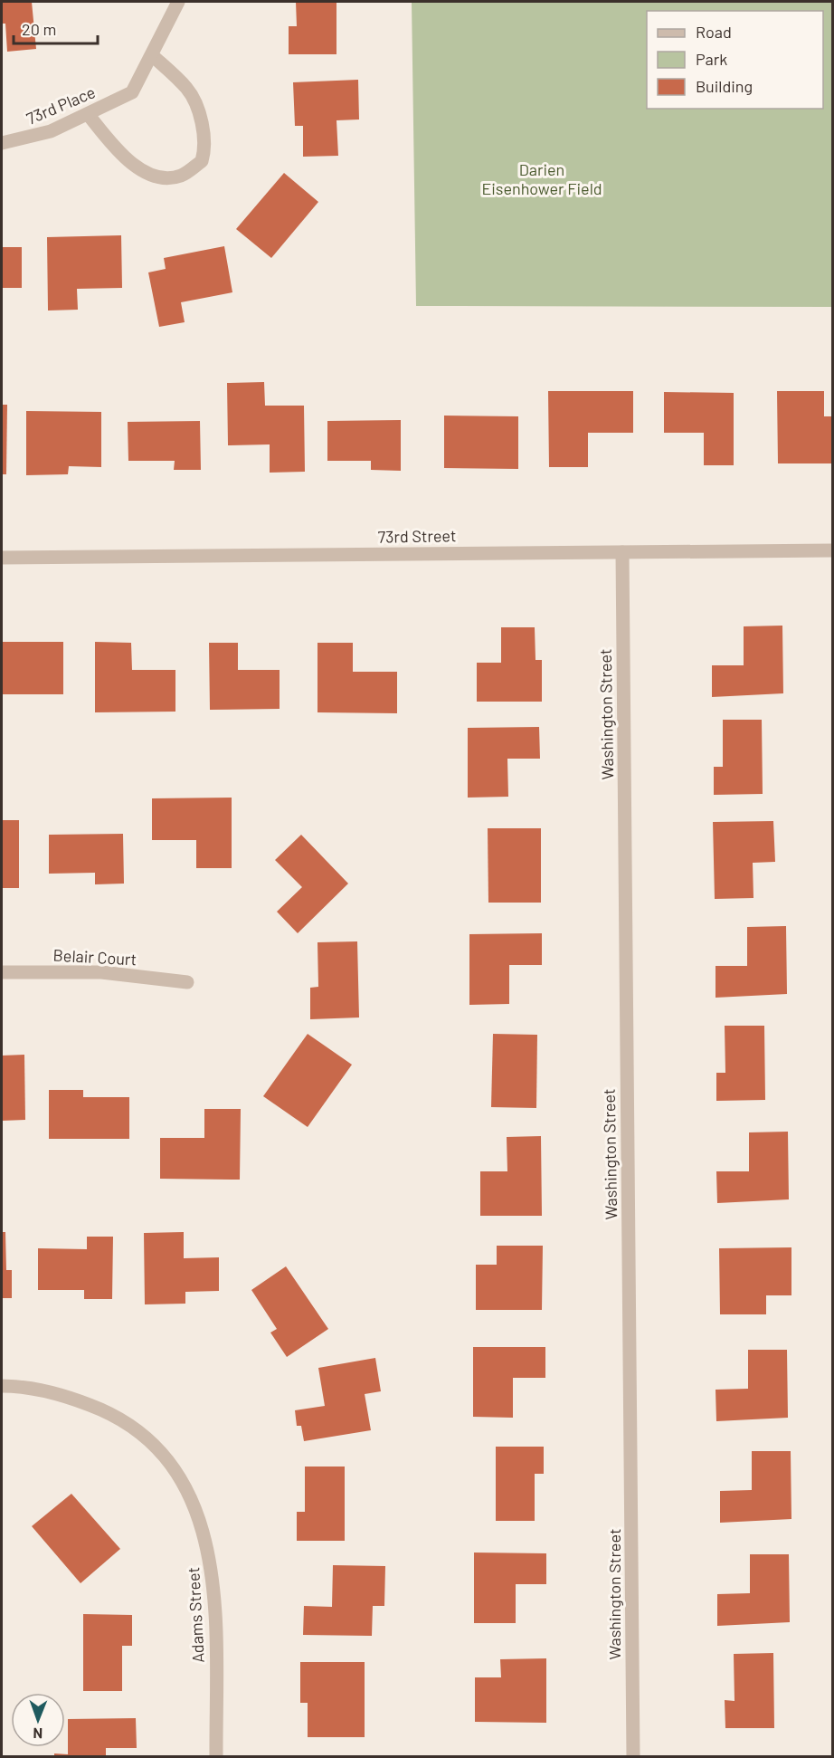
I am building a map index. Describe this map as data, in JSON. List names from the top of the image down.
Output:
{
  "streets": {
    "street": [
      "73rd Place",
      "73rd Street",
      "Washington Street",
      "Belair Court",
      "Adams Street"
    ]
  },
  "crossings": [
    ["73rd Street", "Washington Street"]
  ],
  "parks": ["Darien Eisenhower Field"],
  "legend": ["Road", "Park", "Building"],
  "scale_bar": "20 m",
  "north": "bottom"
}
